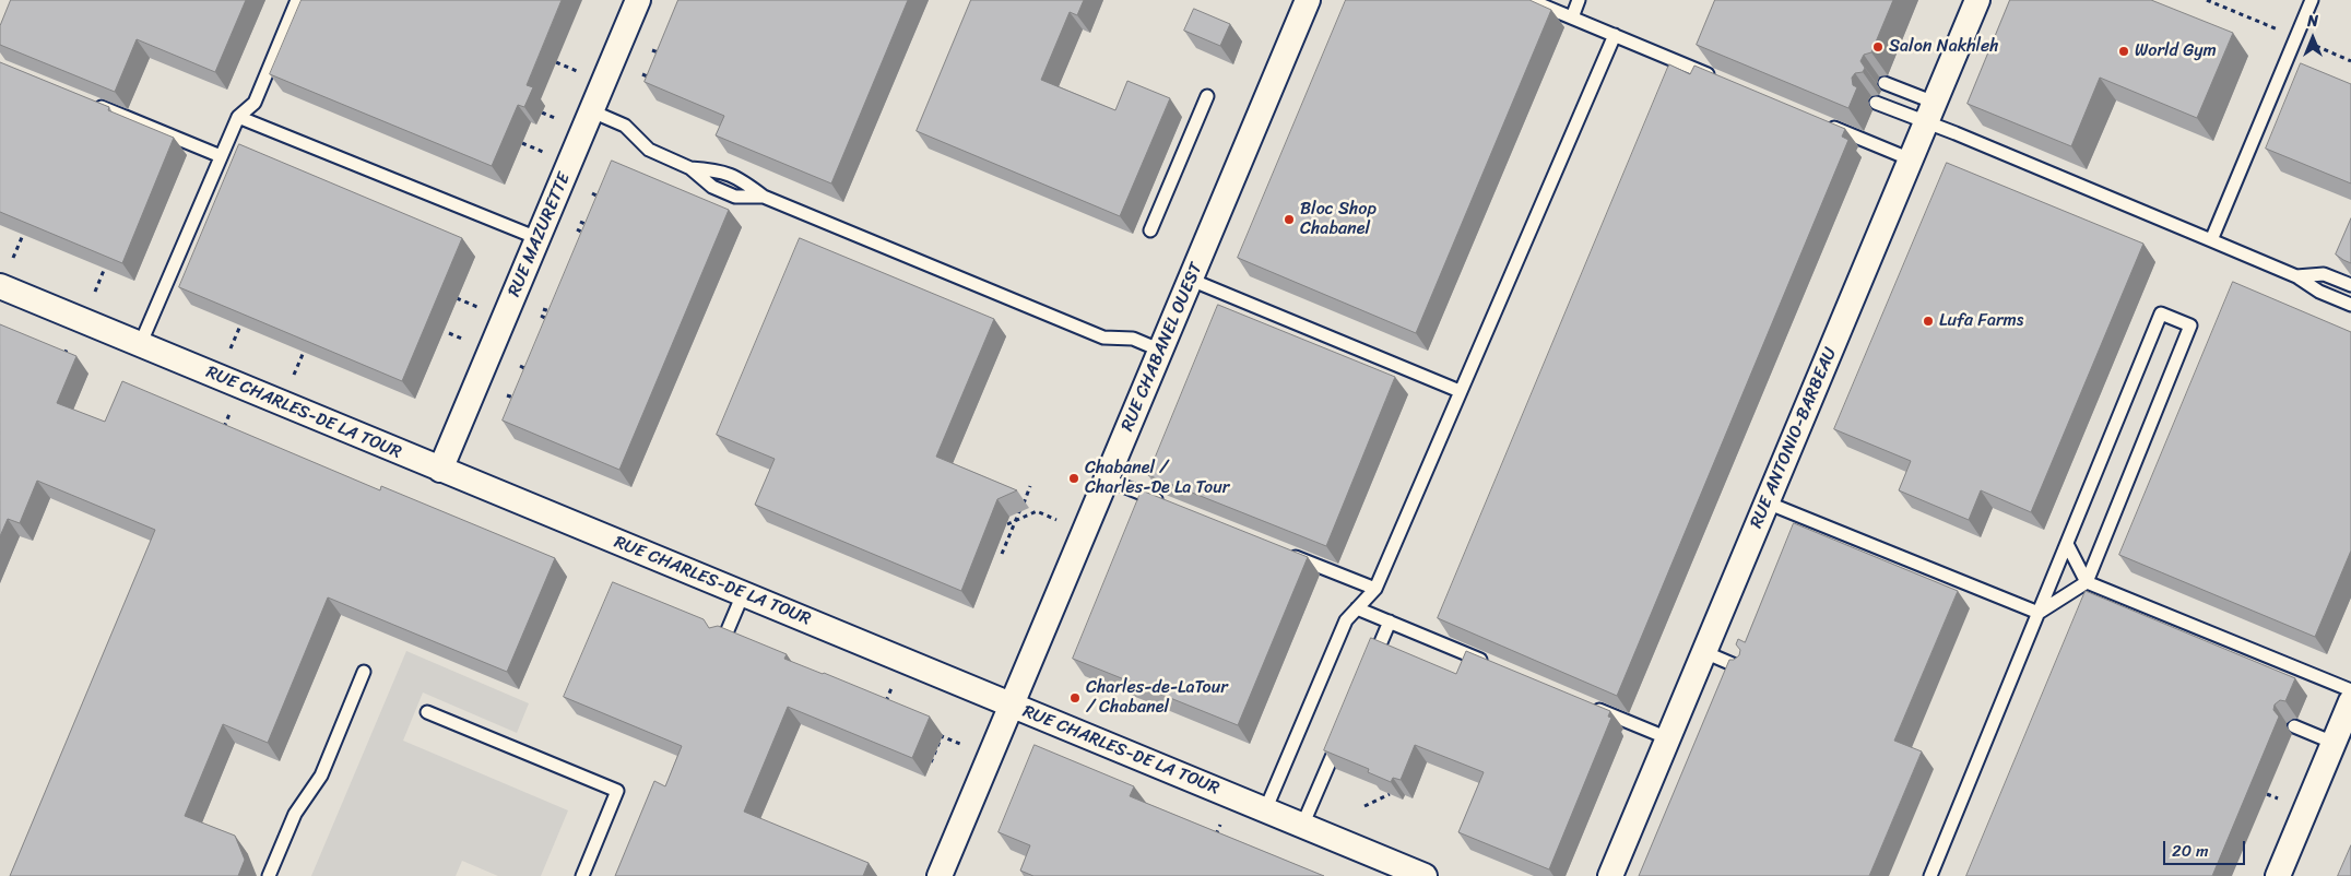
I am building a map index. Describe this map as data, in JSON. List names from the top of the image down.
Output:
{
  "streets": {
    "street": [
      "RUE MAZURETTE",
      "RUE CHABANEL OUEST",
      "RUE CHARLES-DE LA TOUR",
      "RUE ANTONIO-BARBEAU"
    ]
  },
  "crossings": [
    ["RUE MAZURETTE", "RUE CHARLES-DE LA TOUR"],
    ["RUE CHABANEL OUEST", "RUE CHARLES-DE LA TOUR"]
  ],
  "places": [
    "Salon Nakhleh",
    "World Gym",
    "Bloc Shop Chabanel",
    "Lufa Farms",
    "Chabanel / Charles-De La Tour",
    "Charles-de-LaTour / Chabanel"
  ],
  "scale_bar": "20 m",
  "north": "top"
}
